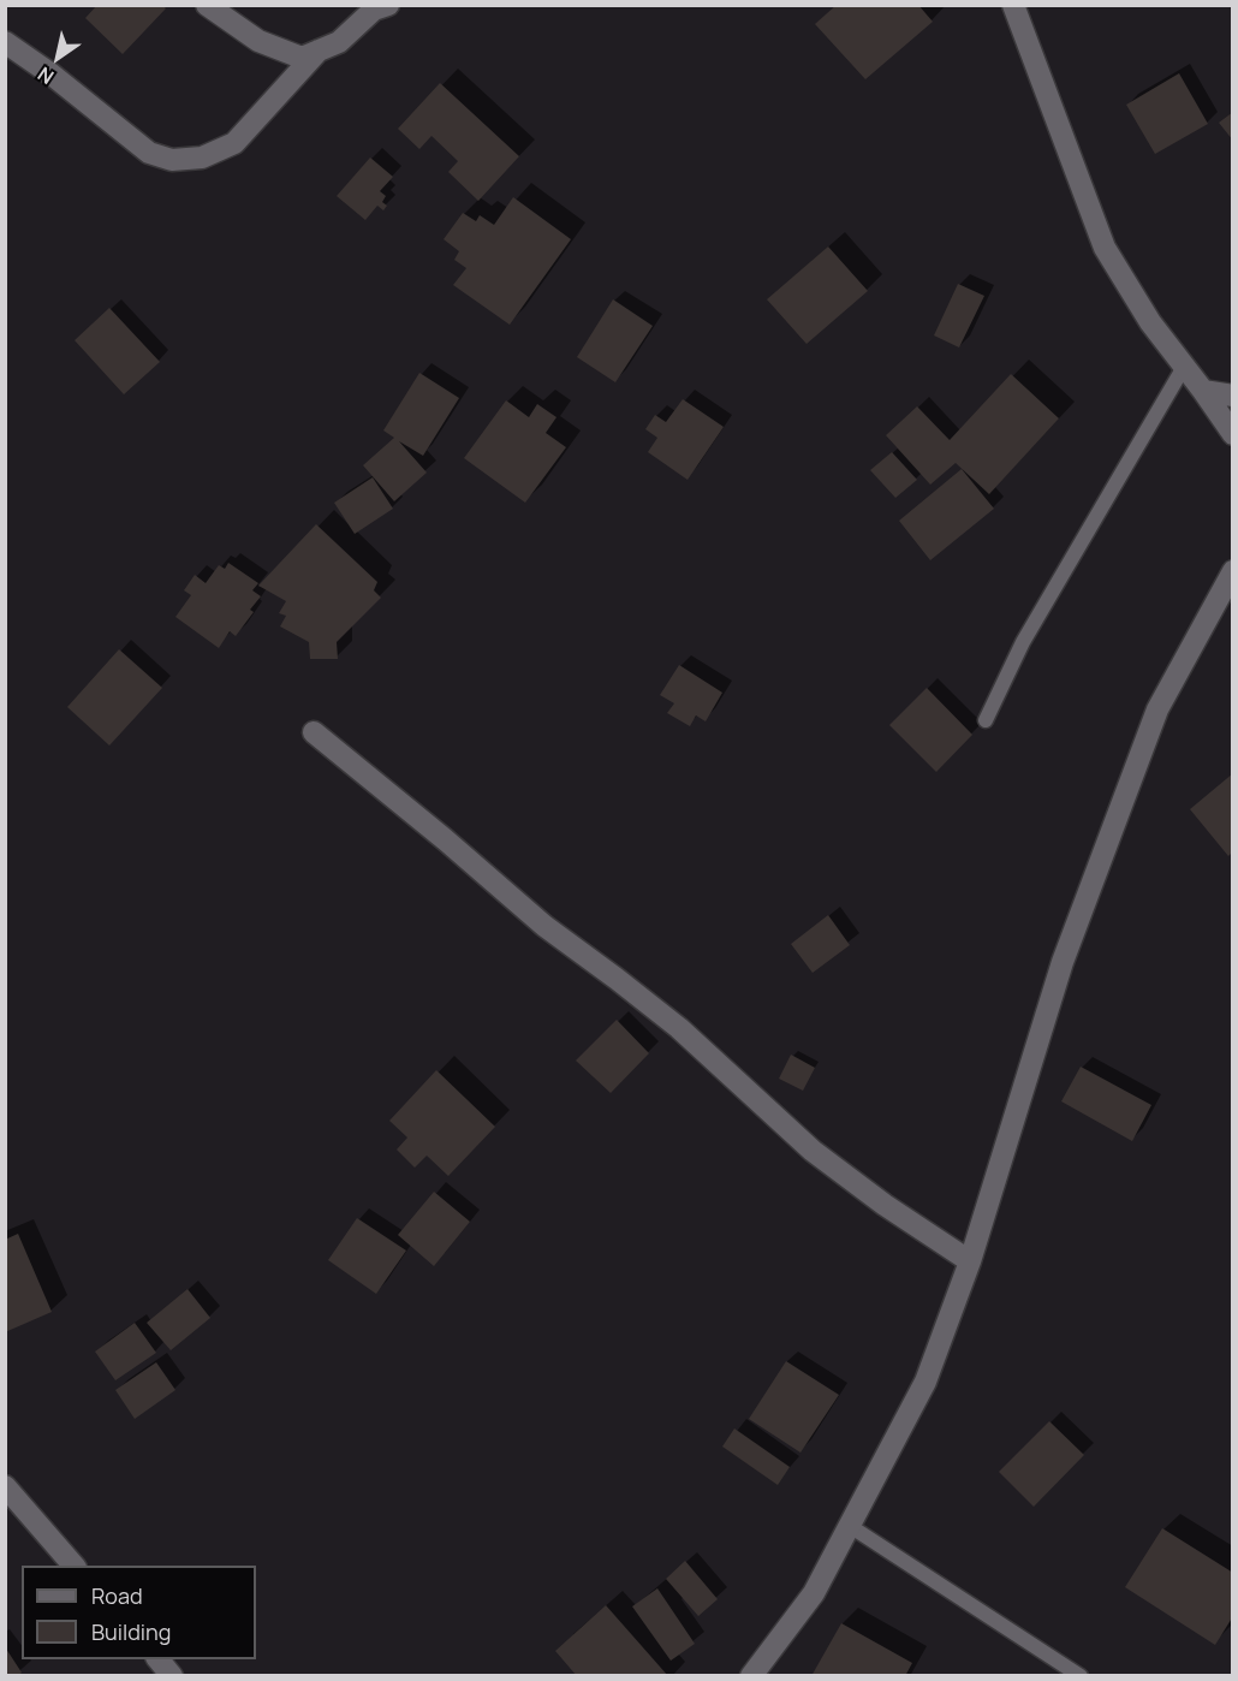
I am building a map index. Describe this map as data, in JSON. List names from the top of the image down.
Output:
{
  "legend": ["Road", "Building"],
  "north": "bottom left"
}
